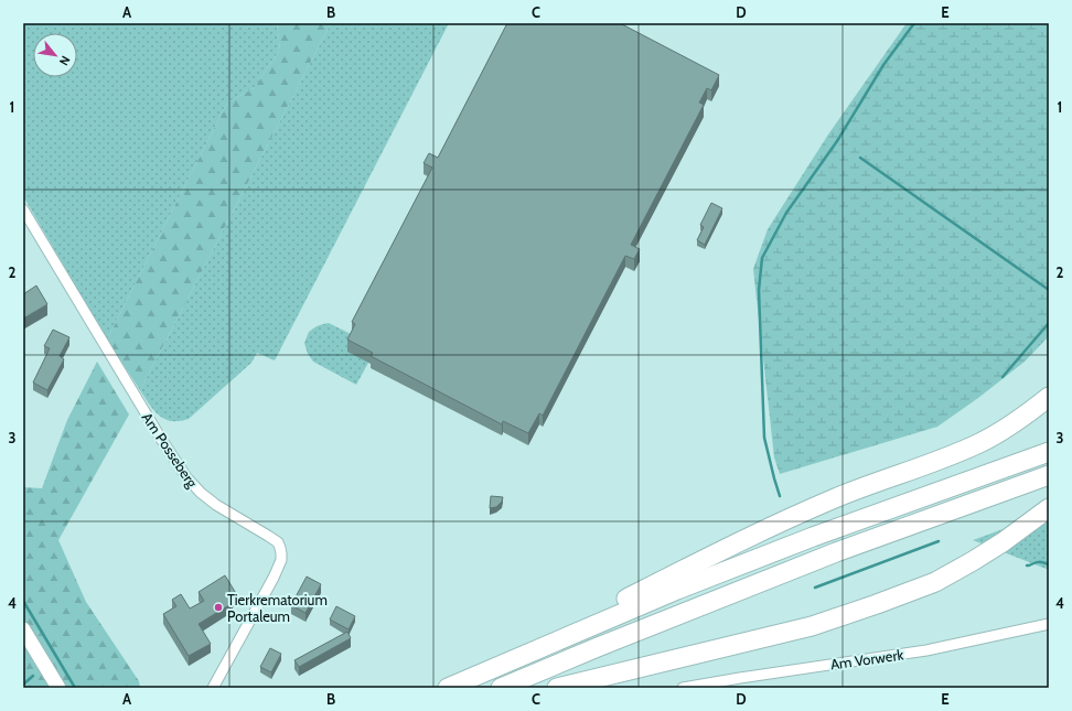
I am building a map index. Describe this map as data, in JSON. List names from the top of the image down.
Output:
{
  "streets": {
    "street": ["Am Posseberg", "Am Vorwerk"]
  },
  "places": ["Tierkrematorium Portaleum"],
  "north": "bottom right",
  "grid": {
    "columns": [
      "A",
      "B",
      "C",
      "D",
      "E"
    ],
    "rows": [
      "1",
      "2",
      "3",
      "4"
    ]
  }
}
